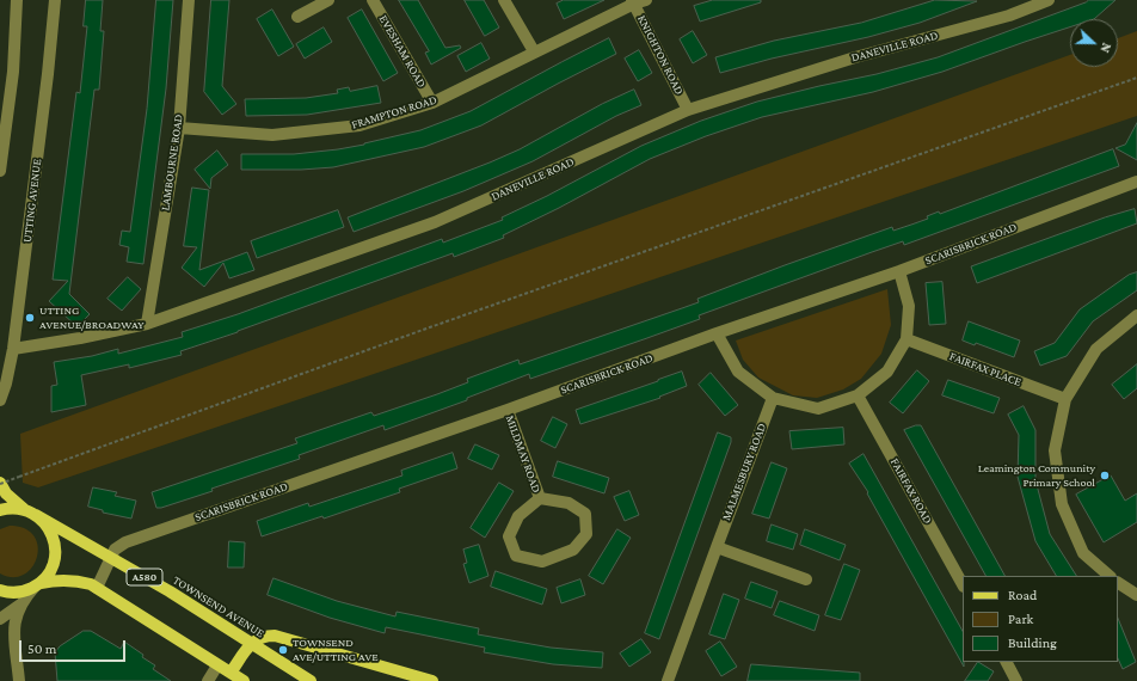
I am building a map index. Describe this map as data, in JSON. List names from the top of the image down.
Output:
{
  "streets": {
    "main road": ["A580", "TOWNSEND AVENUE"],
    "street": [
      "DANEVILLE ROAD",
      "EVESHAM ROAD",
      "KNIGHTON ROAD",
      "FRAMPTON ROAD",
      "LAMBOURNE ROAD",
      "UTTING AVENUE",
      "SCARISBRICK ROAD",
      "FAIRFAX PLACE",
      "MILDMAY ROAD",
      "MALMESBURY ROAD",
      "FAIRFAX ROAD"
    ]
  },
  "crossings": [
    ["DANEVILLE ROAD", "KNIGHTON ROAD"],
    ["DANEVILLE ROAD", "LAMBOURNE ROAD"],
    ["DANEVILLE ROAD", "UTTING AVENUE"],
    ["EVESHAM ROAD", "FRAMPTON ROAD"],
    ["KNIGHTON ROAD", "FRAMPTON ROAD"],
    ["FRAMPTON ROAD", "LAMBOURNE ROAD"],
    ["SCARISBRICK ROAD", "MILDMAY ROAD"],
    ["SCARISBRICK ROAD", "A580"],
    ["SCARISBRICK ROAD", "TOWNSEND AVENUE"],
    ["A580", "TOWNSEND AVENUE"]
  ],
  "places": ["UTTING AVENUE/BROADWAY", "Leamington Community Primary School", "TOWNSEND AVE/UTTING AVE"],
  "legend": ["Road", "Park", "Building"],
  "scale_bar": "50 m",
  "north": "right"
}
